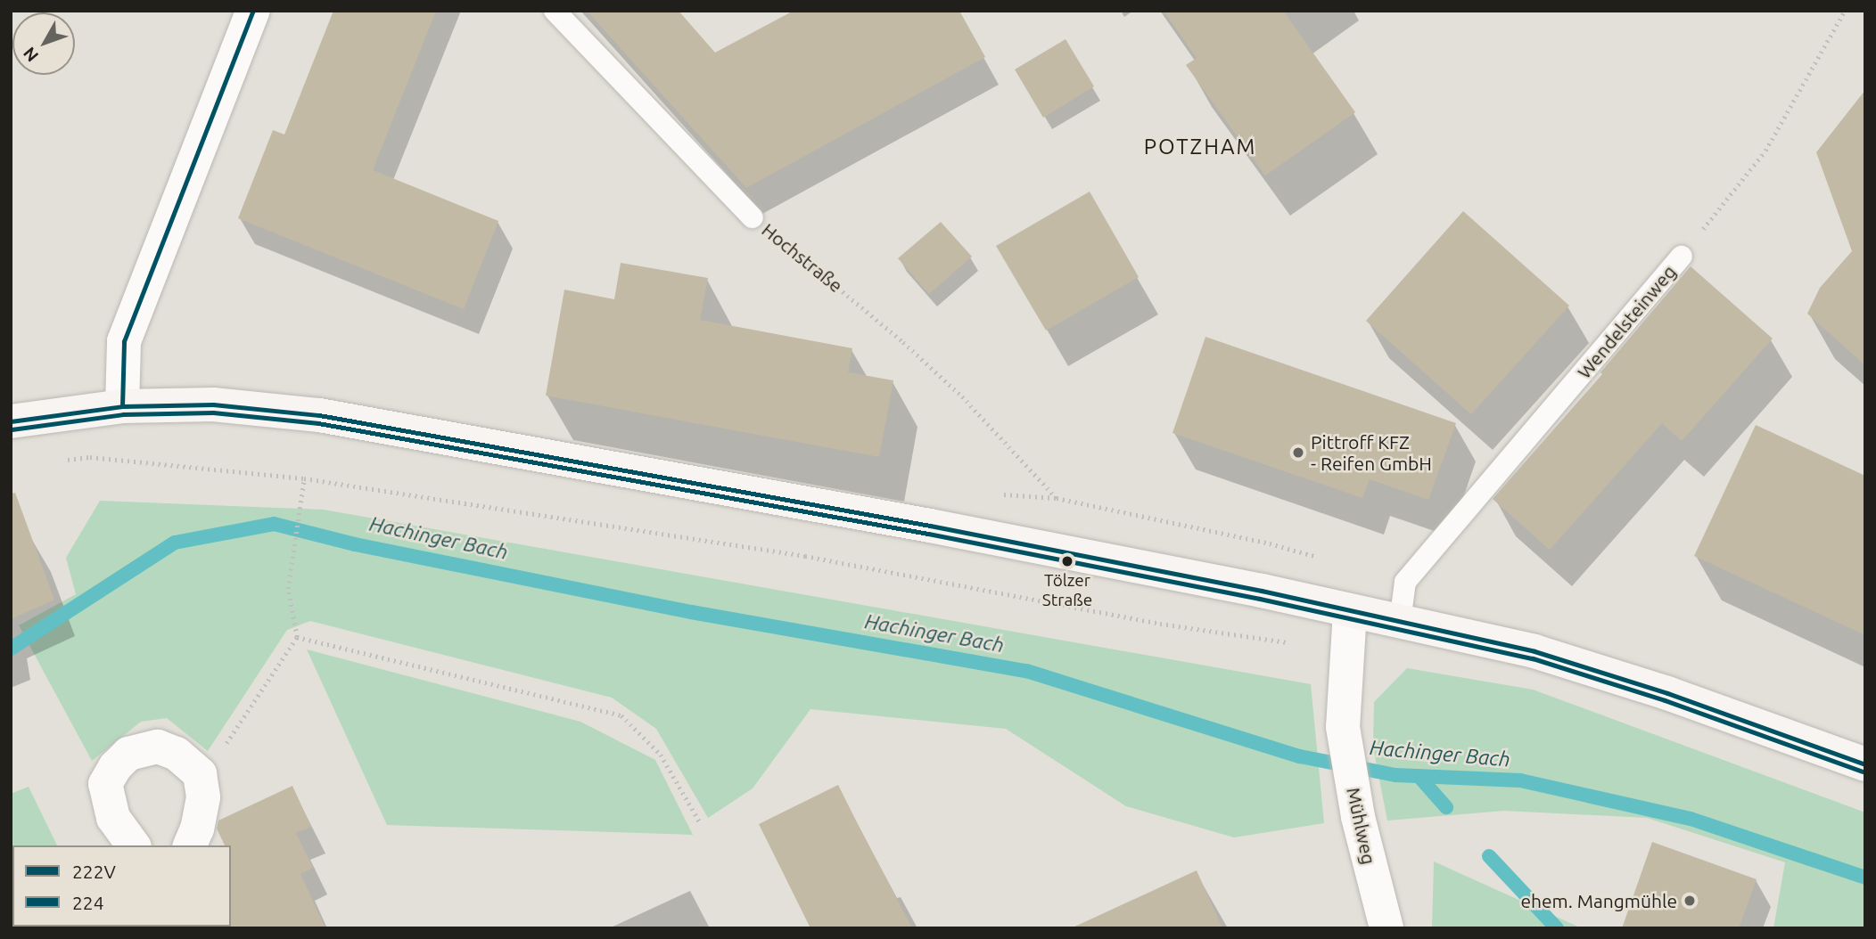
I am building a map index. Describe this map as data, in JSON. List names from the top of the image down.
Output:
{
  "streets": {
    "street": ["Mühlweg"],
    "lane": ["Hochstraße", "Wendelsteinweg"]
  },
  "districts": ["POTZHAM"],
  "water": ["Hachinger Bach"],
  "places": ["Pittroff KFZ - Reifen GmbH", "Tölzer Straße", "ehem. Mangmühle"],
  "lines": ["transit line 222V", "transit line 224"],
  "legend": ["222V", "224"],
  "north": "bottom left"
}
